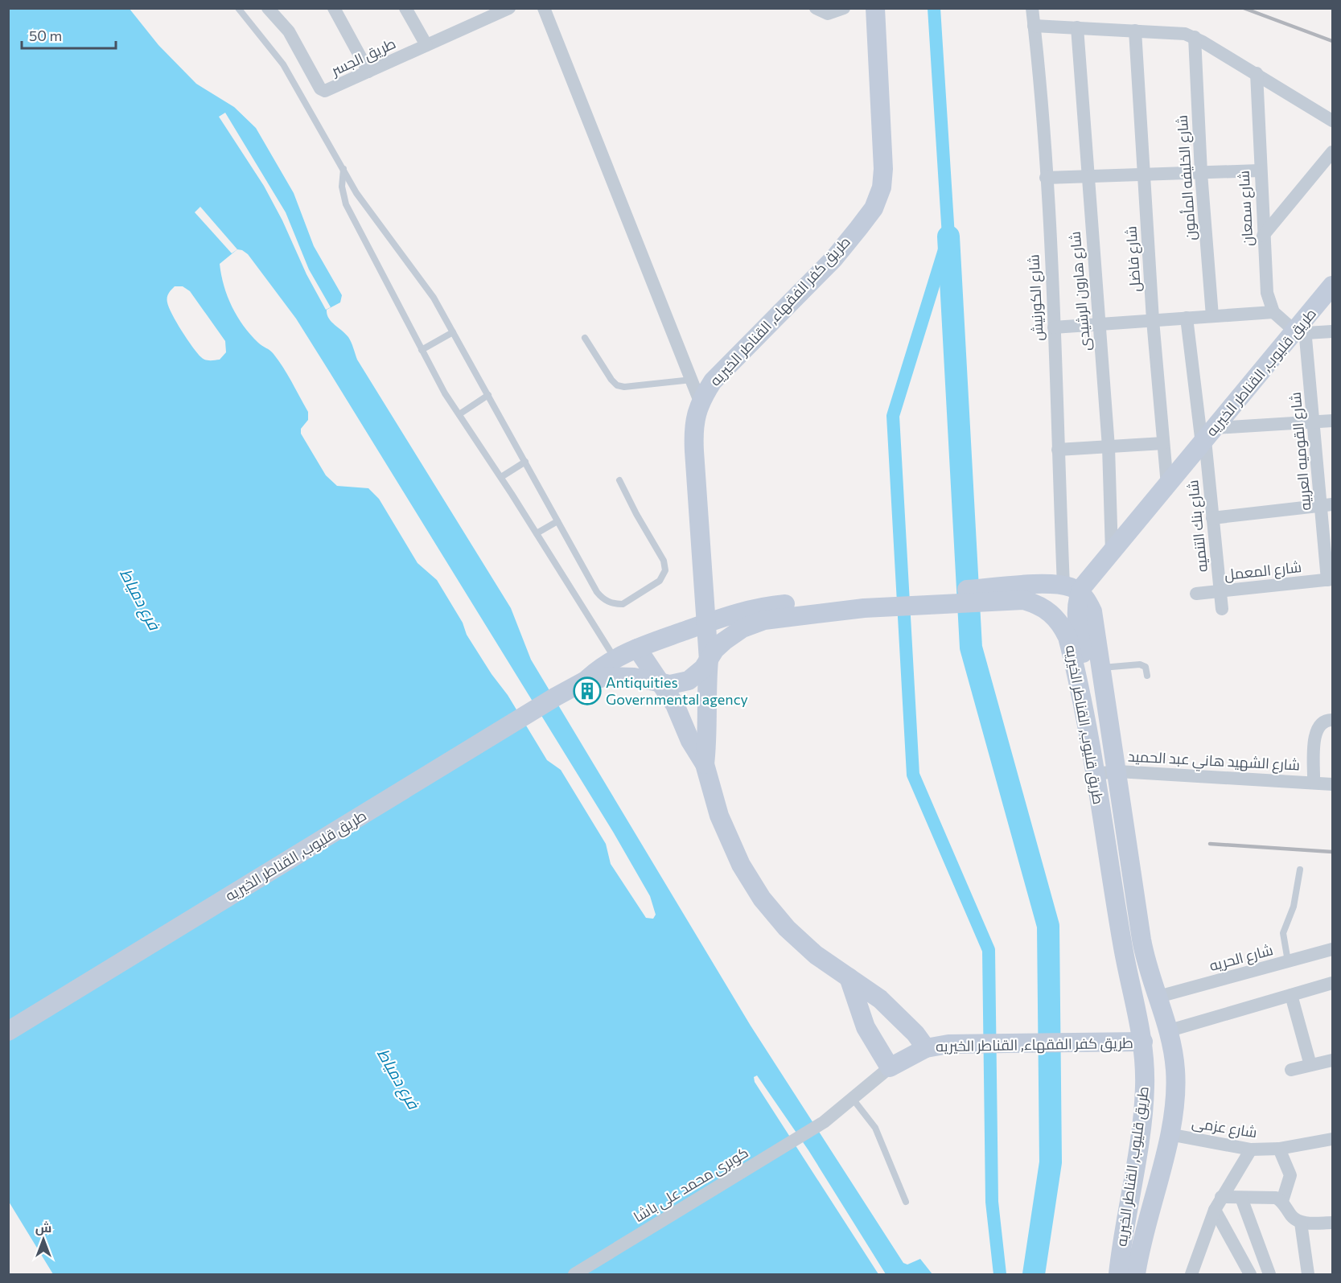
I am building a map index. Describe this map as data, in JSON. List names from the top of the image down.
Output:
{
  "streets": {
    "main road": ["طريق كفر الفقهاء, القناطر الخيريه", "طريق قليوب, القناطر الخيريه"],
    "street": [
      "طريق الجسر",
      "شارع الخليفه المأمون",
      "شارع سمعان",
      "شارع فاضل",
      "شارع هارون الرشيدى",
      "شارع الكورنيش",
      "شارع القوميه العربيه",
      "شارع بنك التنميه",
      "شارع المعمل",
      "شارع الشهيد هاني عبد الحميد",
      "شارع الحريه",
      "شارع عزمى",
      "كوبرى محمد على باشا"
    ]
  },
  "crossings": [
    ["شارع فاضل", "طريق قليوب, القناطر الخيريه"],
    ["شارع هارون الرشيدى", "طريق قليوب, القناطر الخيريه"],
    ["شارع الكورنيش", "طريق قليوب, القناطر الخيريه"],
    ["طريق كفر الفقهاء, القناطر الخيريه", "طريق قليوب, القناطر الخيريه"],
    ["طريق كفر الفقهاء, القناطر الخيريه", "كوبرى محمد على باشا"],
    ["طريق قليوب, القناطر الخيريه", "شارع القوميه العربيه"],
    ["طريق قليوب, القناطر الخيريه", "شارع بنك التنميه"],
    ["طريق قليوب, القناطر الخيريه", "شارع الشهيد هاني عبد الحميد"],
    ["طريق قليوب, القناطر الخيريه", "شارع الحريه"],
    ["طريق قليوب, القناطر الخيريه", "شارع عزمى"],
    ["شارع القوميه العربيه", "شارع المعمل"],
    ["شارع بنك التنميه", "شارع المعمل"]
  ],
  "water": ["فرع دمياط"],
  "places": {
    "building": ["Antiquities Governmental agency"]
  },
  "scale_bar": "50 m",
  "north": "top"
}
